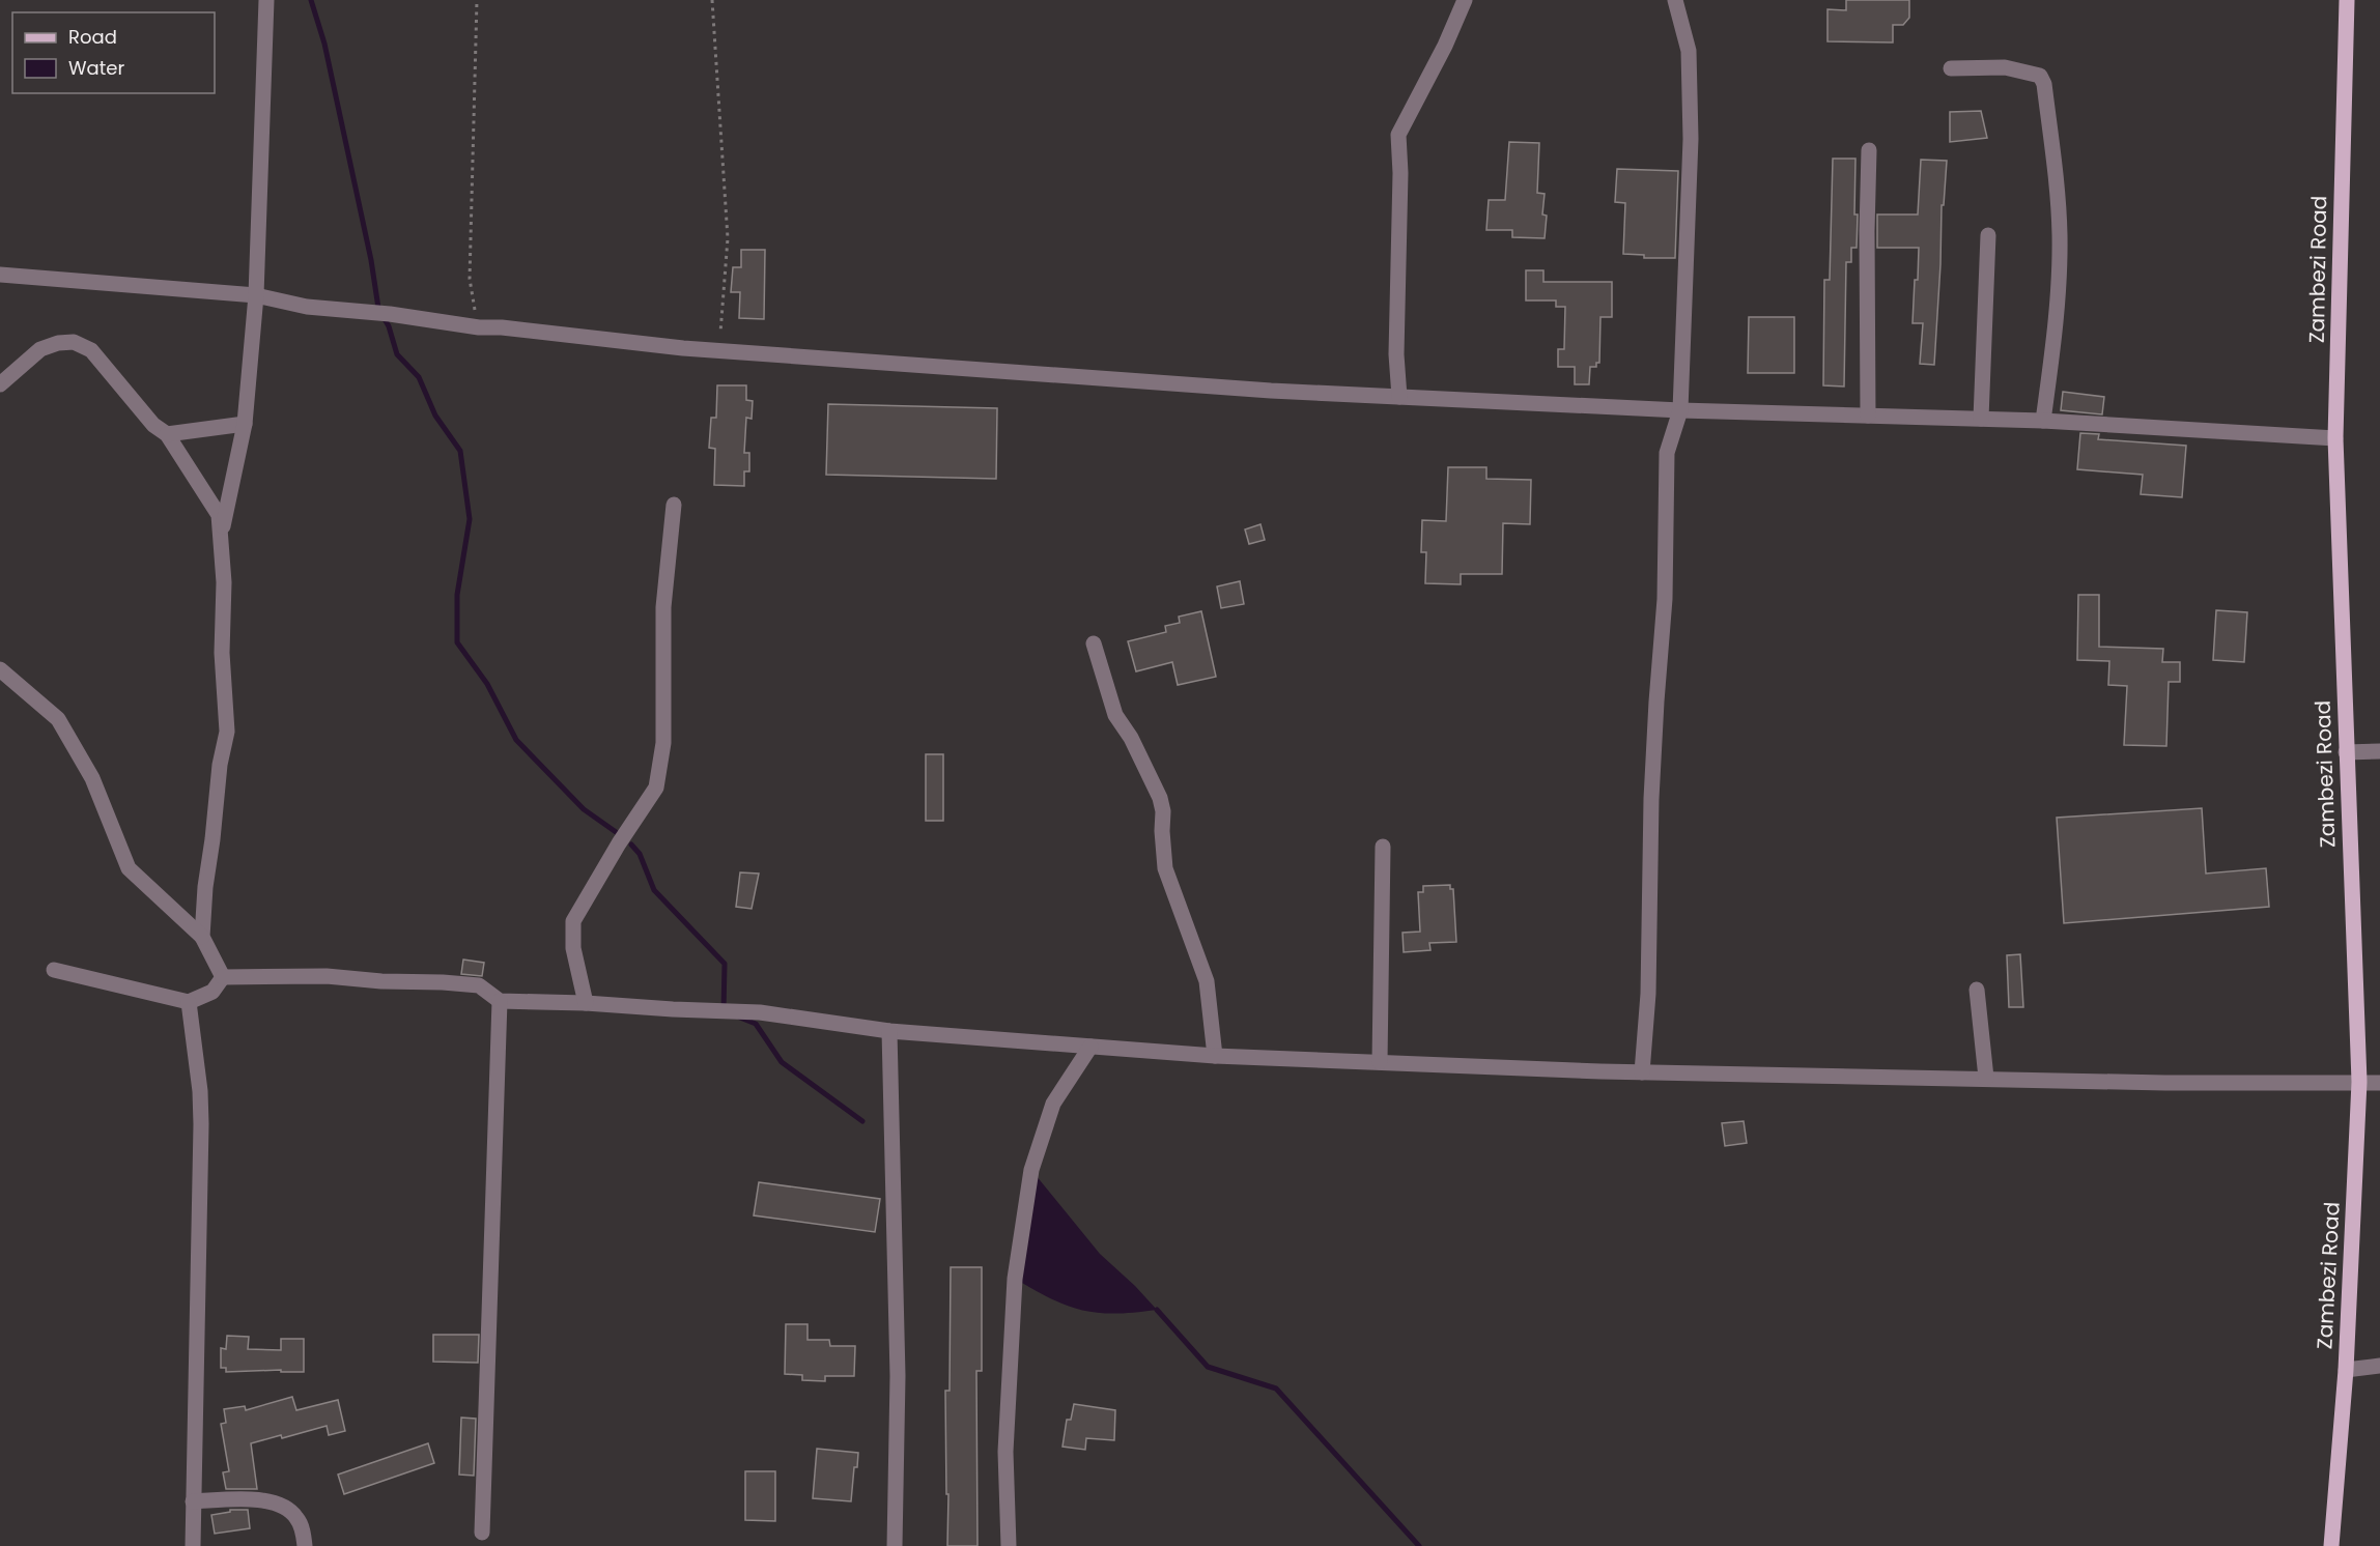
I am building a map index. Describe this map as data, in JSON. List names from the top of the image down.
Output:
{
  "streets": {
    "main road": ["Zambezi Road"]
  },
  "legend": ["Road", "Water"]
}
